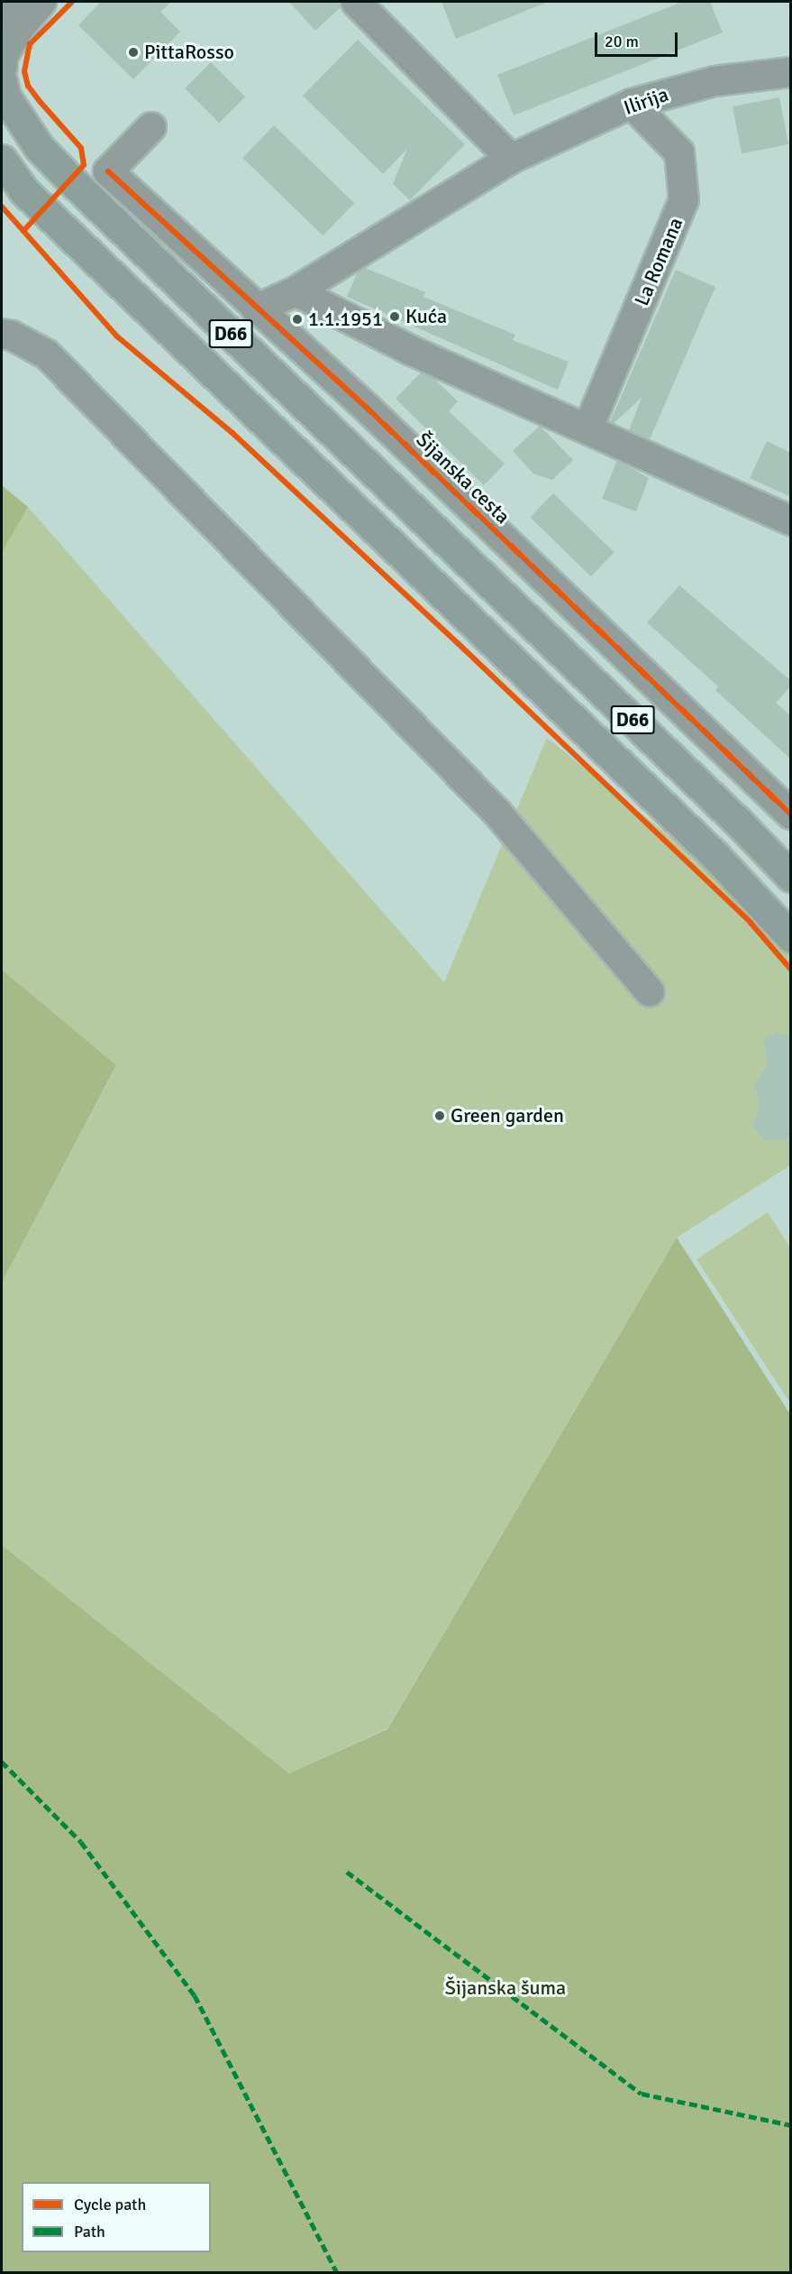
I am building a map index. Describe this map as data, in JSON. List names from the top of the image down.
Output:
{
  "streets": {
    "main road": ["D66"],
    "street": ["Ilirija", "La Romana", "Šijanska cesta"]
  },
  "crossings": [
    ["Ilirija", "La Romana"],
    ["Ilirija", "Šijanska cesta"]
  ],
  "parks": ["Šijanska šuma"],
  "places": [
    "PittaRosso",
    "Kuća",
    "1.1.1951",
    "Green garden"
  ],
  "legend": ["Cycle path", "Path"],
  "scale_bar": "20 m"
}
